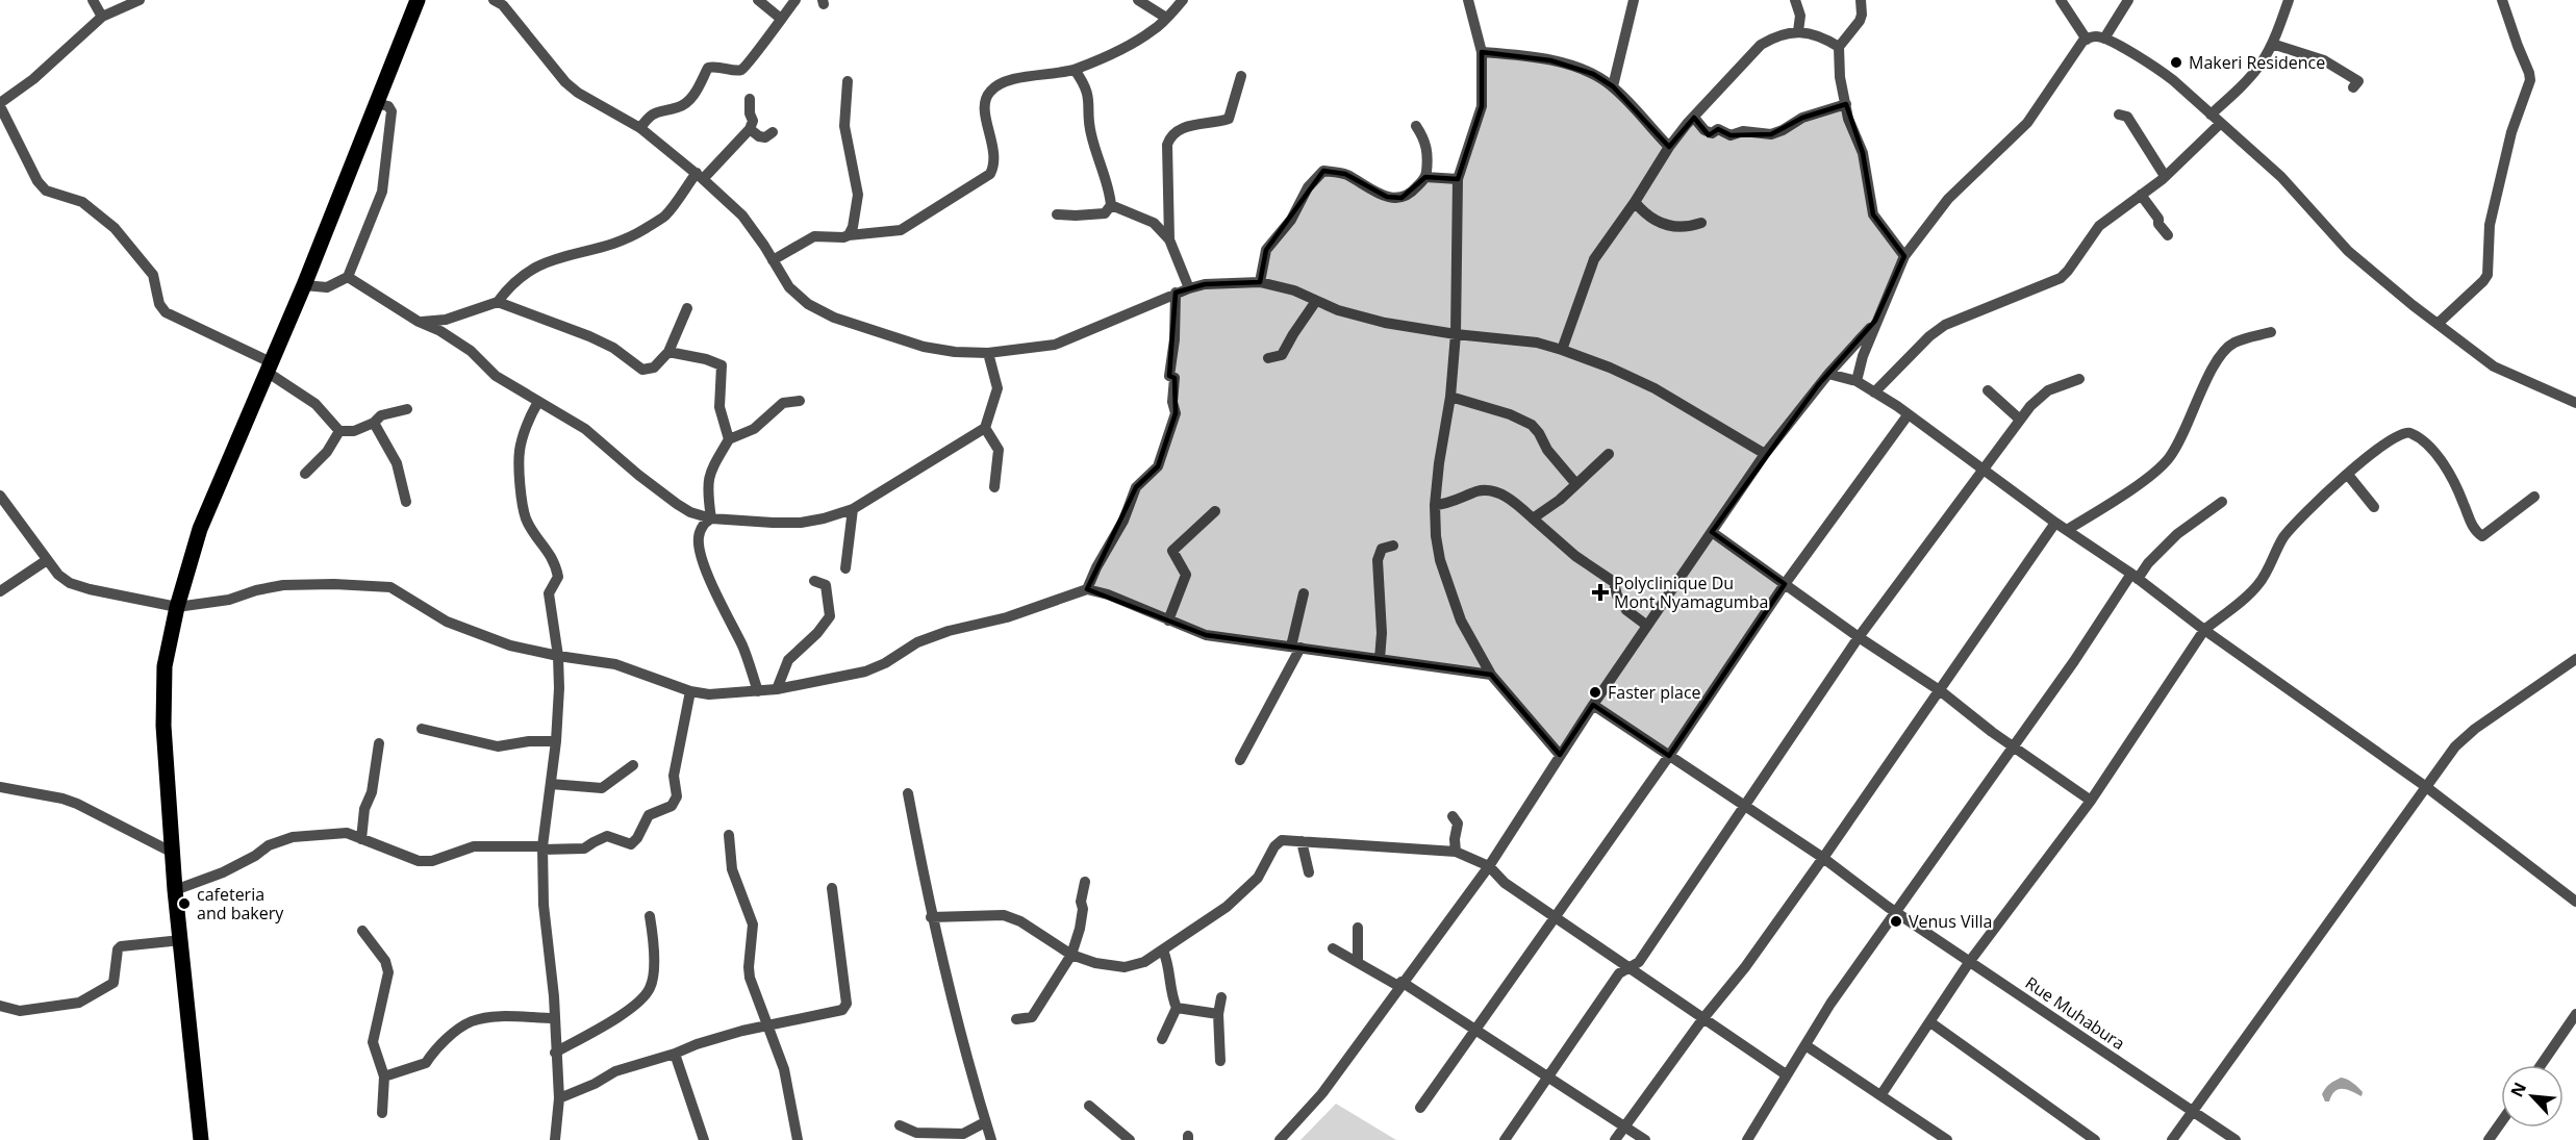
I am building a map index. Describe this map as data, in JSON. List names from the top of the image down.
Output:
{
  "streets": {
    "street": ["Rue Muhabura"]
  },
  "places": {
    "other": [
      "Makeri Residence",
      "Faster place",
      "cafeteria and bakery",
      "Venus Villa"
    ],
    "health": ["Polyclinique Du Mont Nyamagumba"]
  },
  "north": "top left"
}
